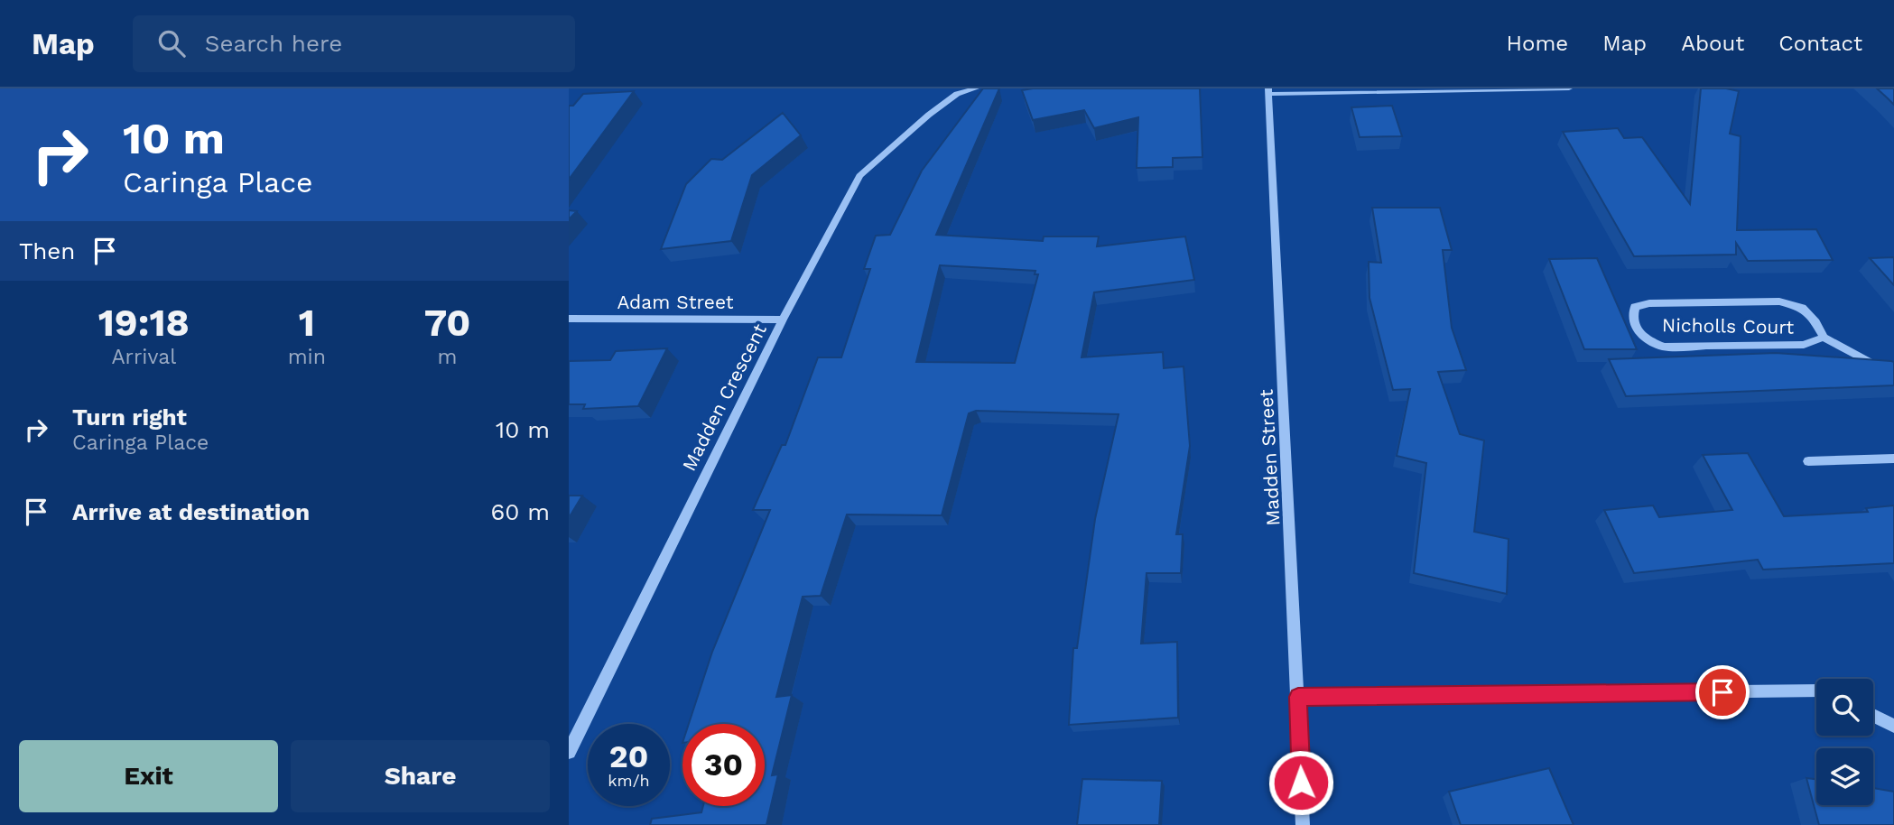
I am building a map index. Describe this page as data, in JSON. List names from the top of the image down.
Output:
{
  "streets": {
    "street": [
      "Adam Street",
      "Nicholls Court",
      "Madden Crescent",
      "Madden Street"
    ]
  },
  "crossings": [
    ["Adam Street", "Madden Crescent"]
  ],
  "page": {
    "header": "Map",
    "search": "Search here",
    "nav": [
      "Home",
      "Map",
      "About",
      "Contact"
    ],
    "turn": ["10 m", "Caringa Place"],
    "then": "Then",
    "eta": [
      "19:18",
      "Arrival",
      "1",
      "min",
      "70",
      "m"
    ],
    "list": [
      {
        "name": "Turn right",
        "note": "Caringa Place",
        "value": "10 m"
      },
      {
        "name": "Arrive at destination",
        "value": "60 m"
      }
    ],
    "speed": "20 km/h",
    "limit": "30",
    "buttons": ["Exit", "Share"]
  }
}
